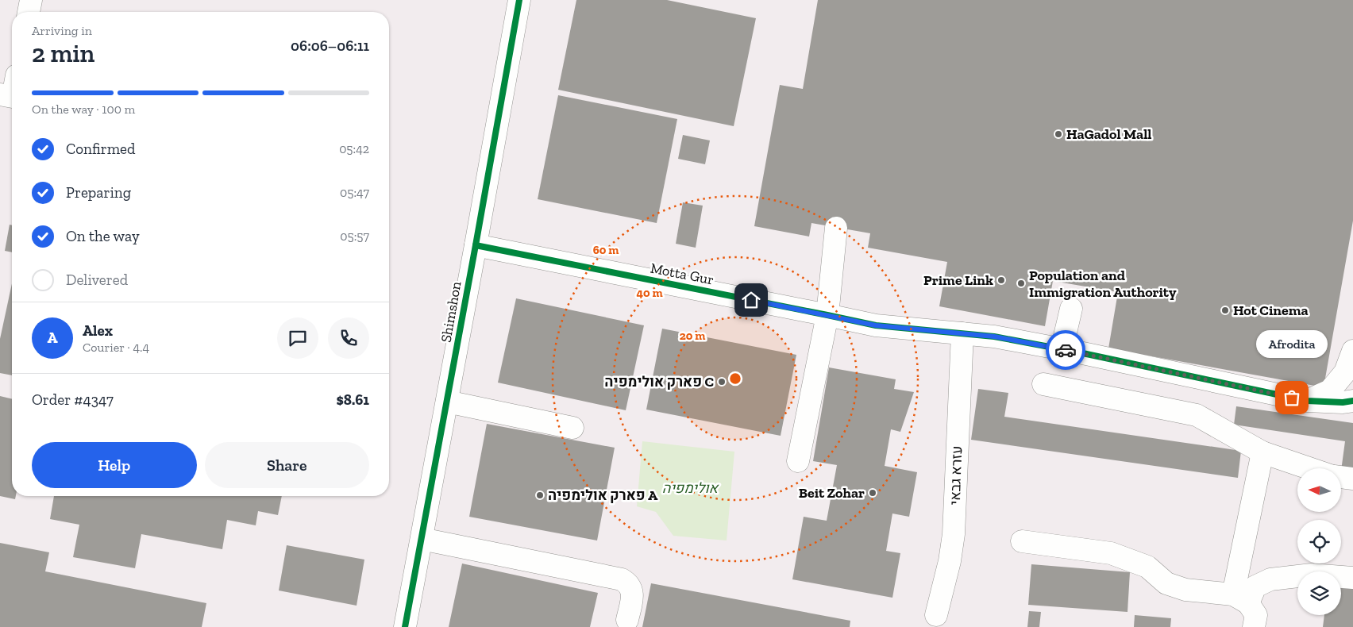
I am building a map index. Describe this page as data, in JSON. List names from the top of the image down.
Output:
{
  "streets": {
    "street": ["Motta Gur", "Shimshon", "עזרא גבאי"]
  },
  "crossings": [
    ["Motta Gur", "Shimshon"],
    ["Motta Gur", "עזרא גבאי"]
  ],
  "parks": ["אולימפיה"],
  "places": [
    "HaGadol Mall",
    "Prime Link",
    "Population and Immigration Authority",
    "Hot Cinema",
    "פארק אולימפיה C",
    "Afrodita",
    "Beit Zohar",
    "פארק אולימפיה A"
  ],
  "north": "left",
  "page": {
    "heading": ["2 min", "Arriving in", "06:06–06:11"],
    "panel": [
      "Alex",
      "Courier · 4.4",
      "Order #4347",
      "$8.61"
    ],
    "bar": "On the way · 100 m",
    "list": [
      ["Confirmed", "05:42"],
      ["Preparing", "05:47"],
      ["On the way", "05:57"],
      "Delivered"
    ],
    "round": "A",
    "bubble": "Afrodita",
    "buttons": ["Help", "Share"]
  },
  "rings": ["60 m", "40 m", "20 m"]
}
